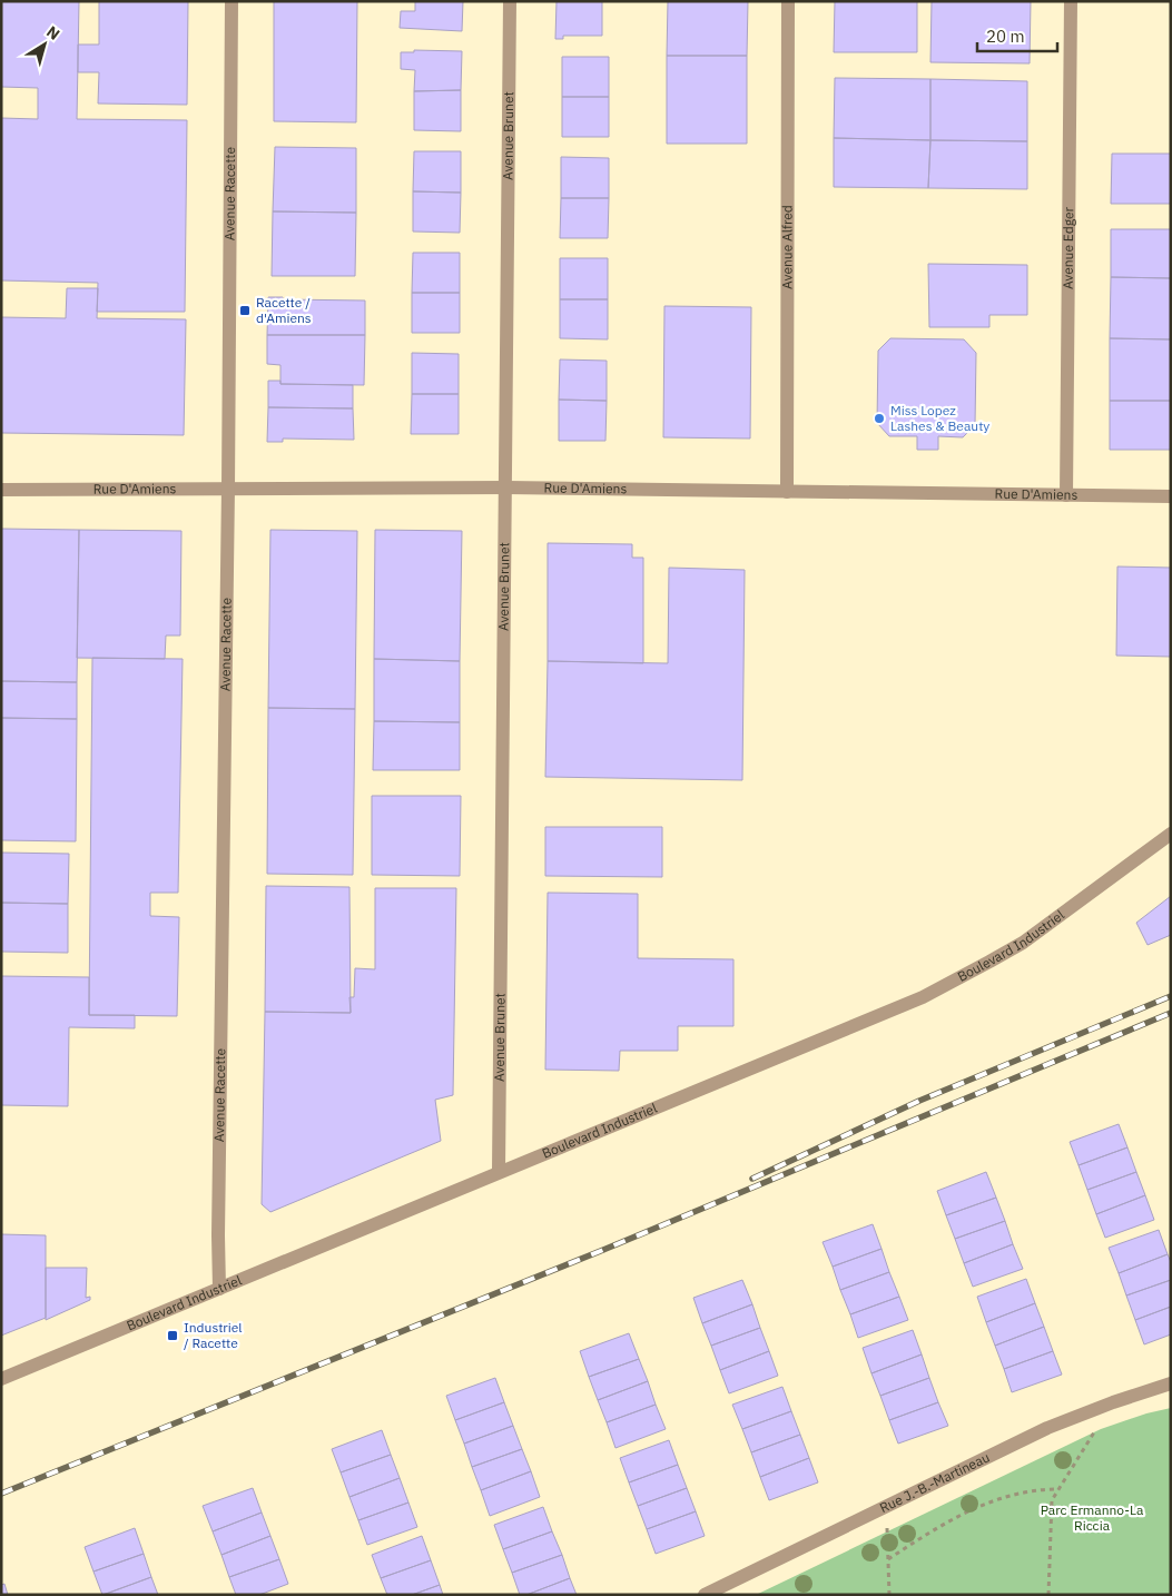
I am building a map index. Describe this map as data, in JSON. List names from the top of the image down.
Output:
{
  "streets": {
    "street": [
      "Avenue Brunet",
      "Avenue Racette",
      "Avenue Alfred",
      "Avenue Edger",
      "Rue D'Amiens",
      "Boulevard Industriel",
      "Rue J.-B.-Martineau"
    ]
  },
  "crossings": [
    ["Avenue Brunet", "Rue D'Amiens"],
    ["Avenue Brunet", "Boulevard Industriel"],
    ["Avenue Racette", "Rue D'Amiens"],
    ["Avenue Racette", "Boulevard Industriel"],
    ["Avenue Alfred", "Rue D'Amiens"],
    ["Avenue Edger", "Rue D'Amiens"]
  ],
  "parks": ["Parc Ermanno-La Riccia"],
  "places": {
    "transit": ["Racette / d'Amiens", "Industriel / Racette"],
    "other": ["Miss Lopez Lashes & Beauty"]
  },
  "scale_bar": "20 m",
  "north": "top right"
}
